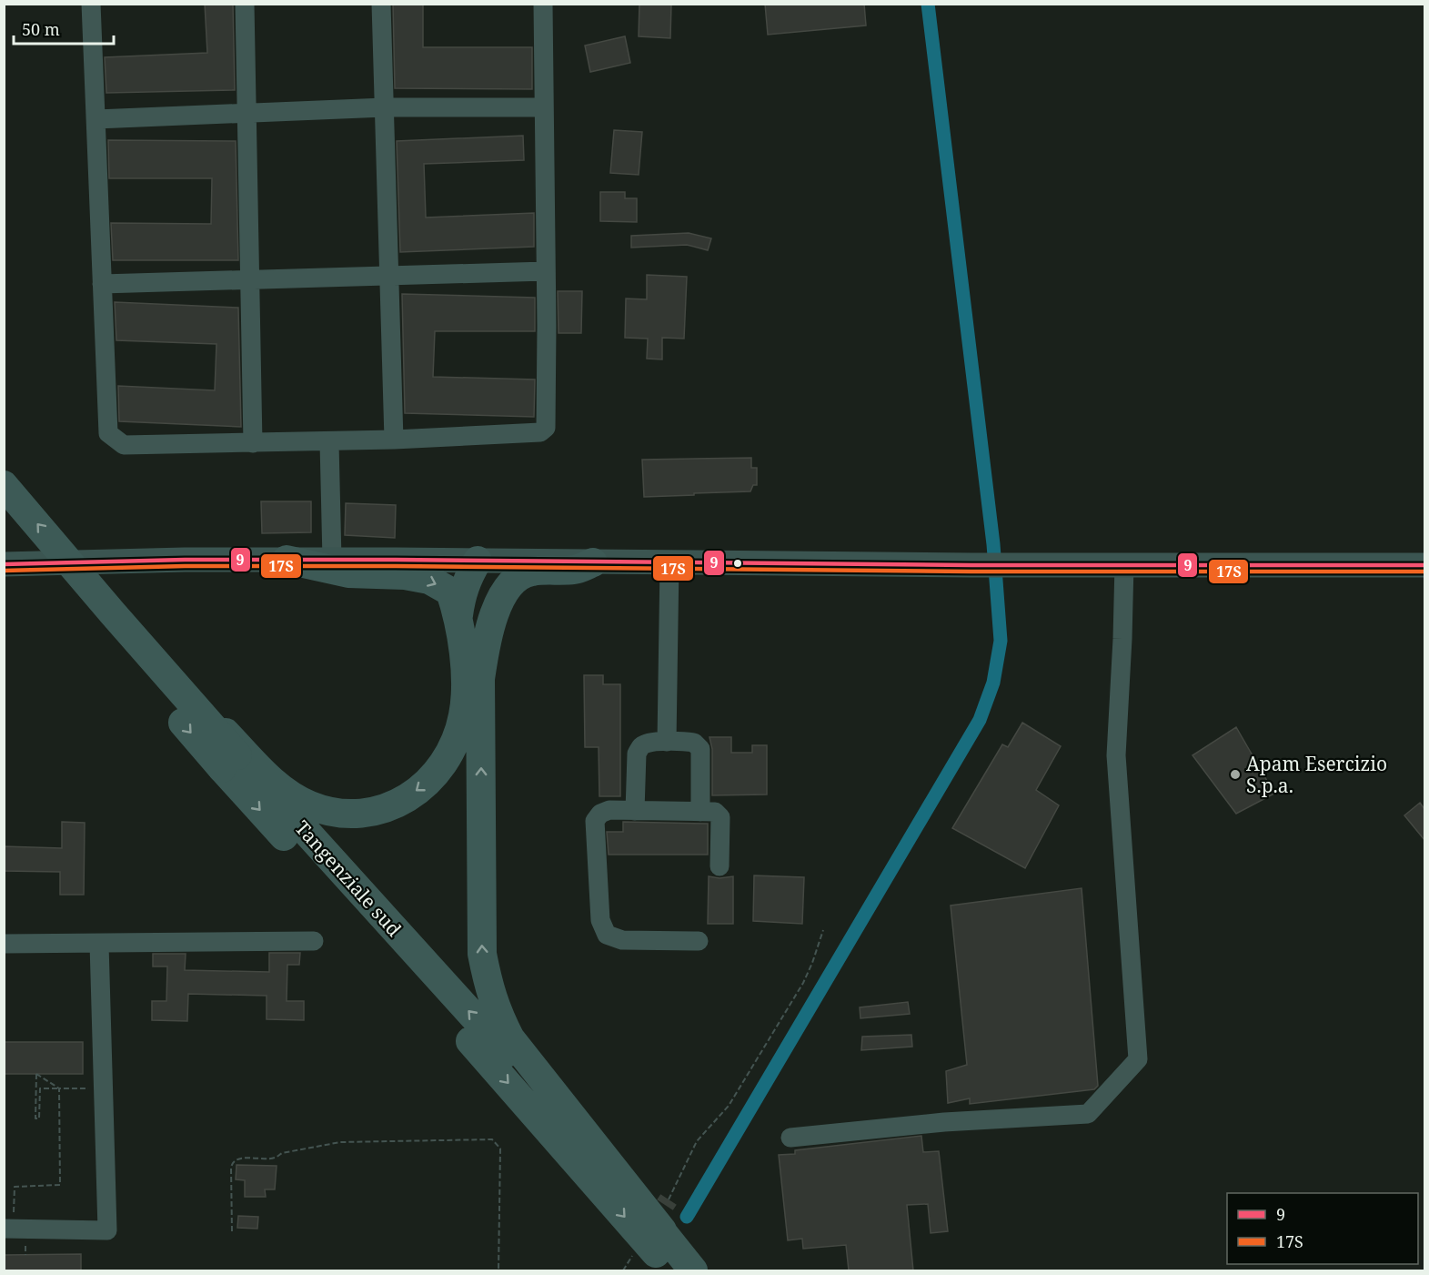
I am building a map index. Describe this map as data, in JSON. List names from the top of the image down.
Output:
{
  "streets": {
    "highway": ["Tangenziale sud"]
  },
  "places": ["Apam Esercizio S.p.a."],
  "lines": ["transit line 9", "transit line 17S"],
  "legend": ["9", "17S"],
  "scale_bar": "50 m"
}
